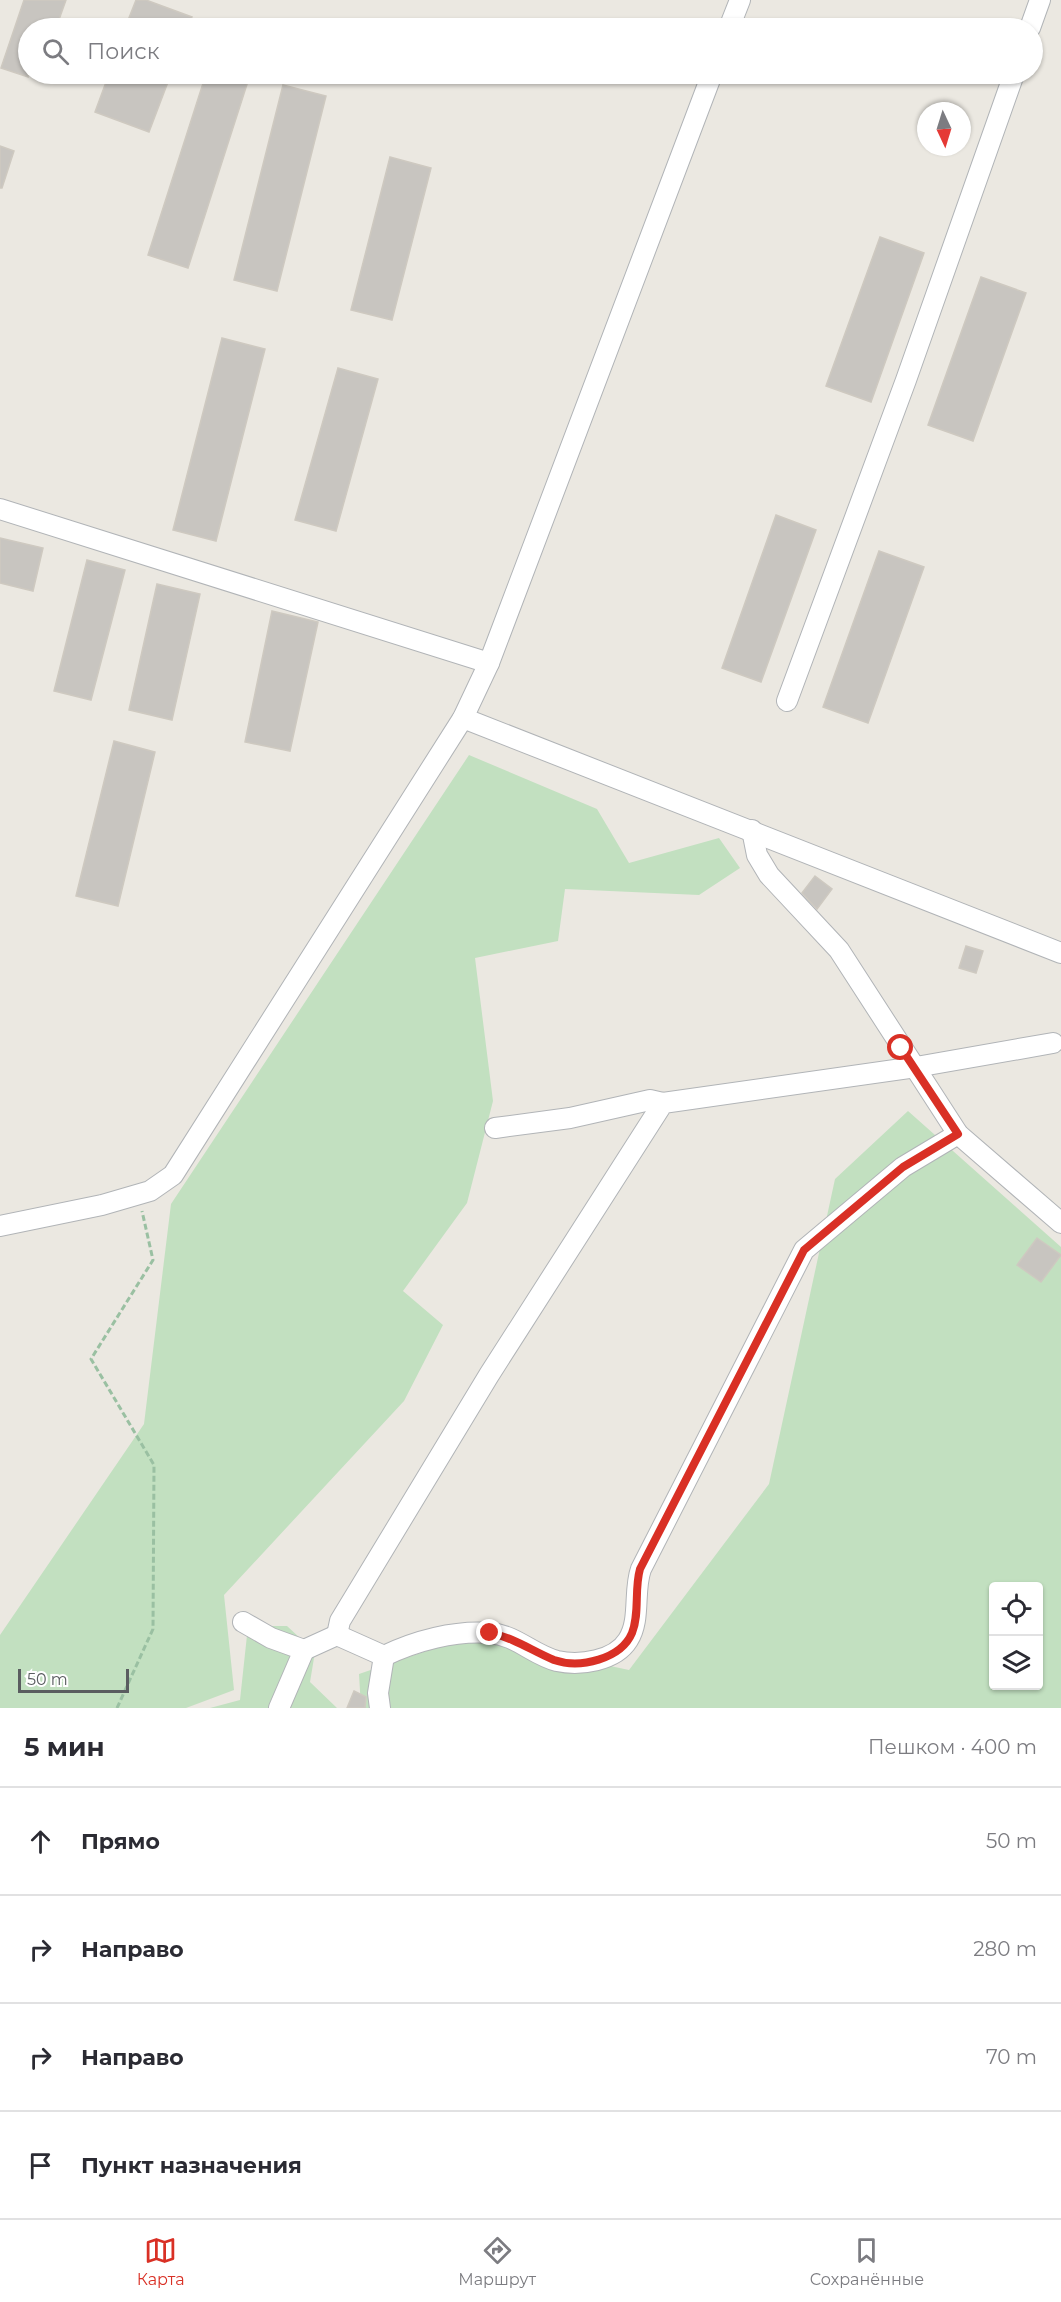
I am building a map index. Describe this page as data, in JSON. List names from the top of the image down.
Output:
{
  "scale_bar": "50 m",
  "north": "bottom",
  "page": {
    "search": "Поиск",
    "scale": "50 m",
    "heading": ["5 мин", "Пешком · 400 m"],
    "list": [
      ["Прямо", "50 m"],
      ["Направо", "280 m"],
      ["Направо", "70 m"],
      "Пункт назначения"
    ],
    "nav": ["Карта", "Маршрут", "Сохранённые"]
  }
}
